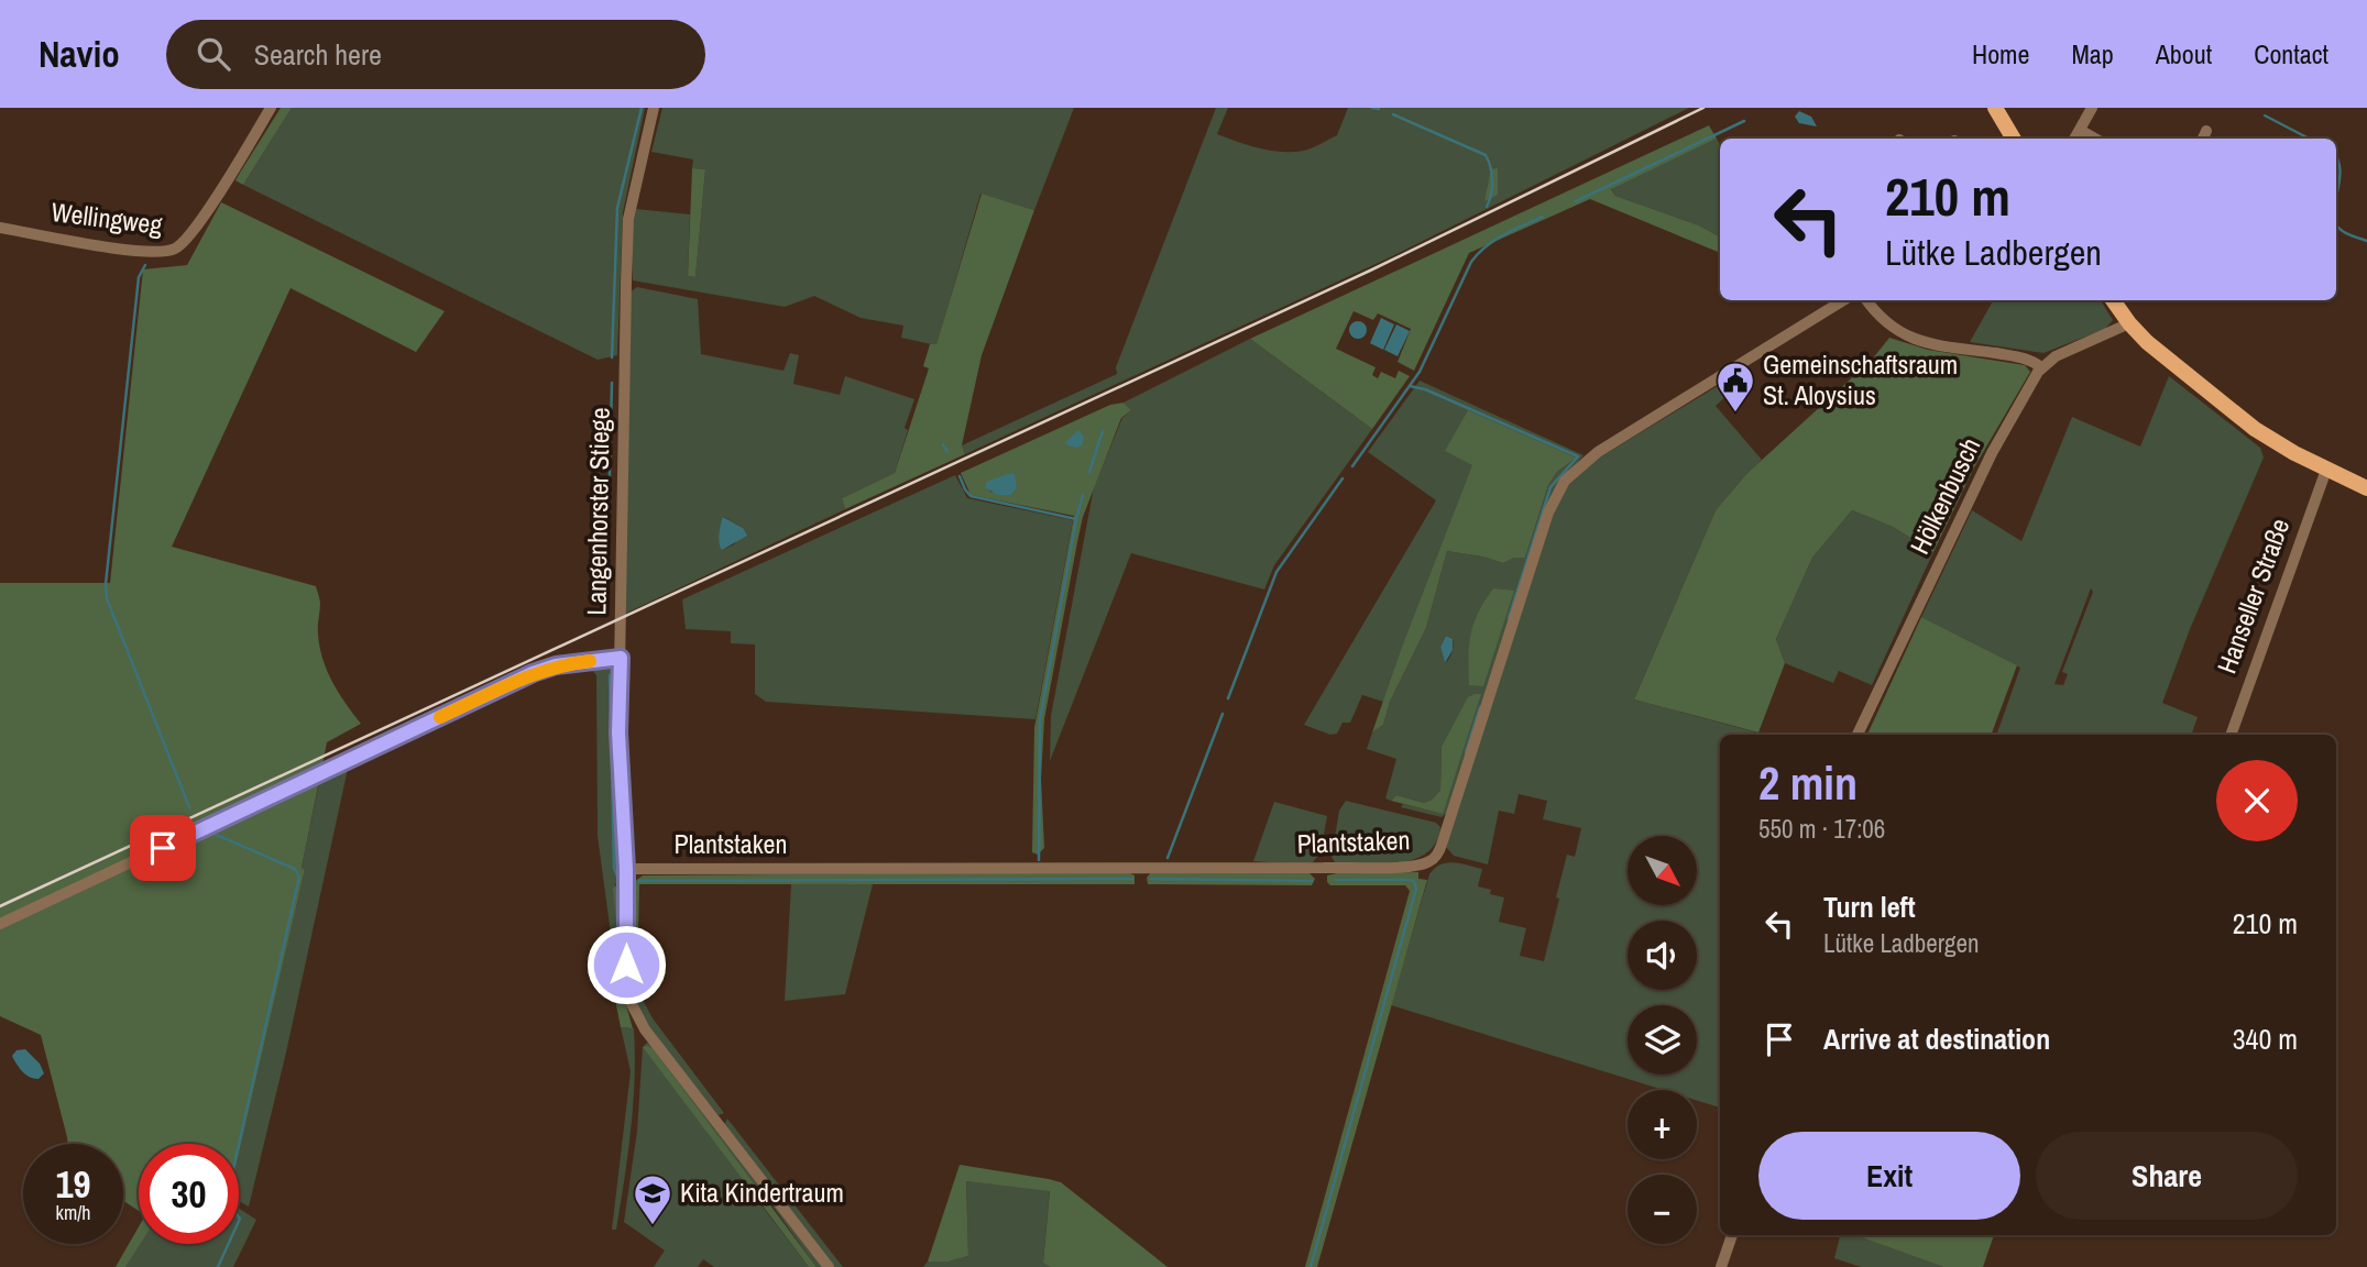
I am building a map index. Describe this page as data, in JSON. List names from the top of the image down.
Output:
{
  "streets": {
    "street": [
      "Wellingweg",
      "Hölkenbusch",
      "Langenhorster Stiege",
      "Hanseller Straße",
      "Plantstaken"
    ]
  },
  "crossings": [
    ["Langenhorster Stiege", "Plantstaken"]
  ],
  "places": {
    "public building": ["Gemeinschaftsraum St. Aloysius"],
    "school or university": ["Kita Kindertraum"]
  },
  "north": "bottom right",
  "page": {
    "header": "Navio",
    "search": "Search here",
    "nav": [
      "Home",
      "Map",
      "About",
      "Contact"
    ],
    "turn": ["210 m", "Lütke Ladbergen"],
    "heading": ["2 min", "550 m · 17:06"],
    "map_buttons": ["+", "−"],
    "list": [
      {
        "name": "Turn left",
        "note": "Lütke Ladbergen",
        "value": "210 m"
      },
      {
        "name": "Arrive at destination",
        "value": "340 m"
      }
    ],
    "buttons": ["Exit", "Share"],
    "speed": "19 km/h",
    "limit": "30"
  }
}
